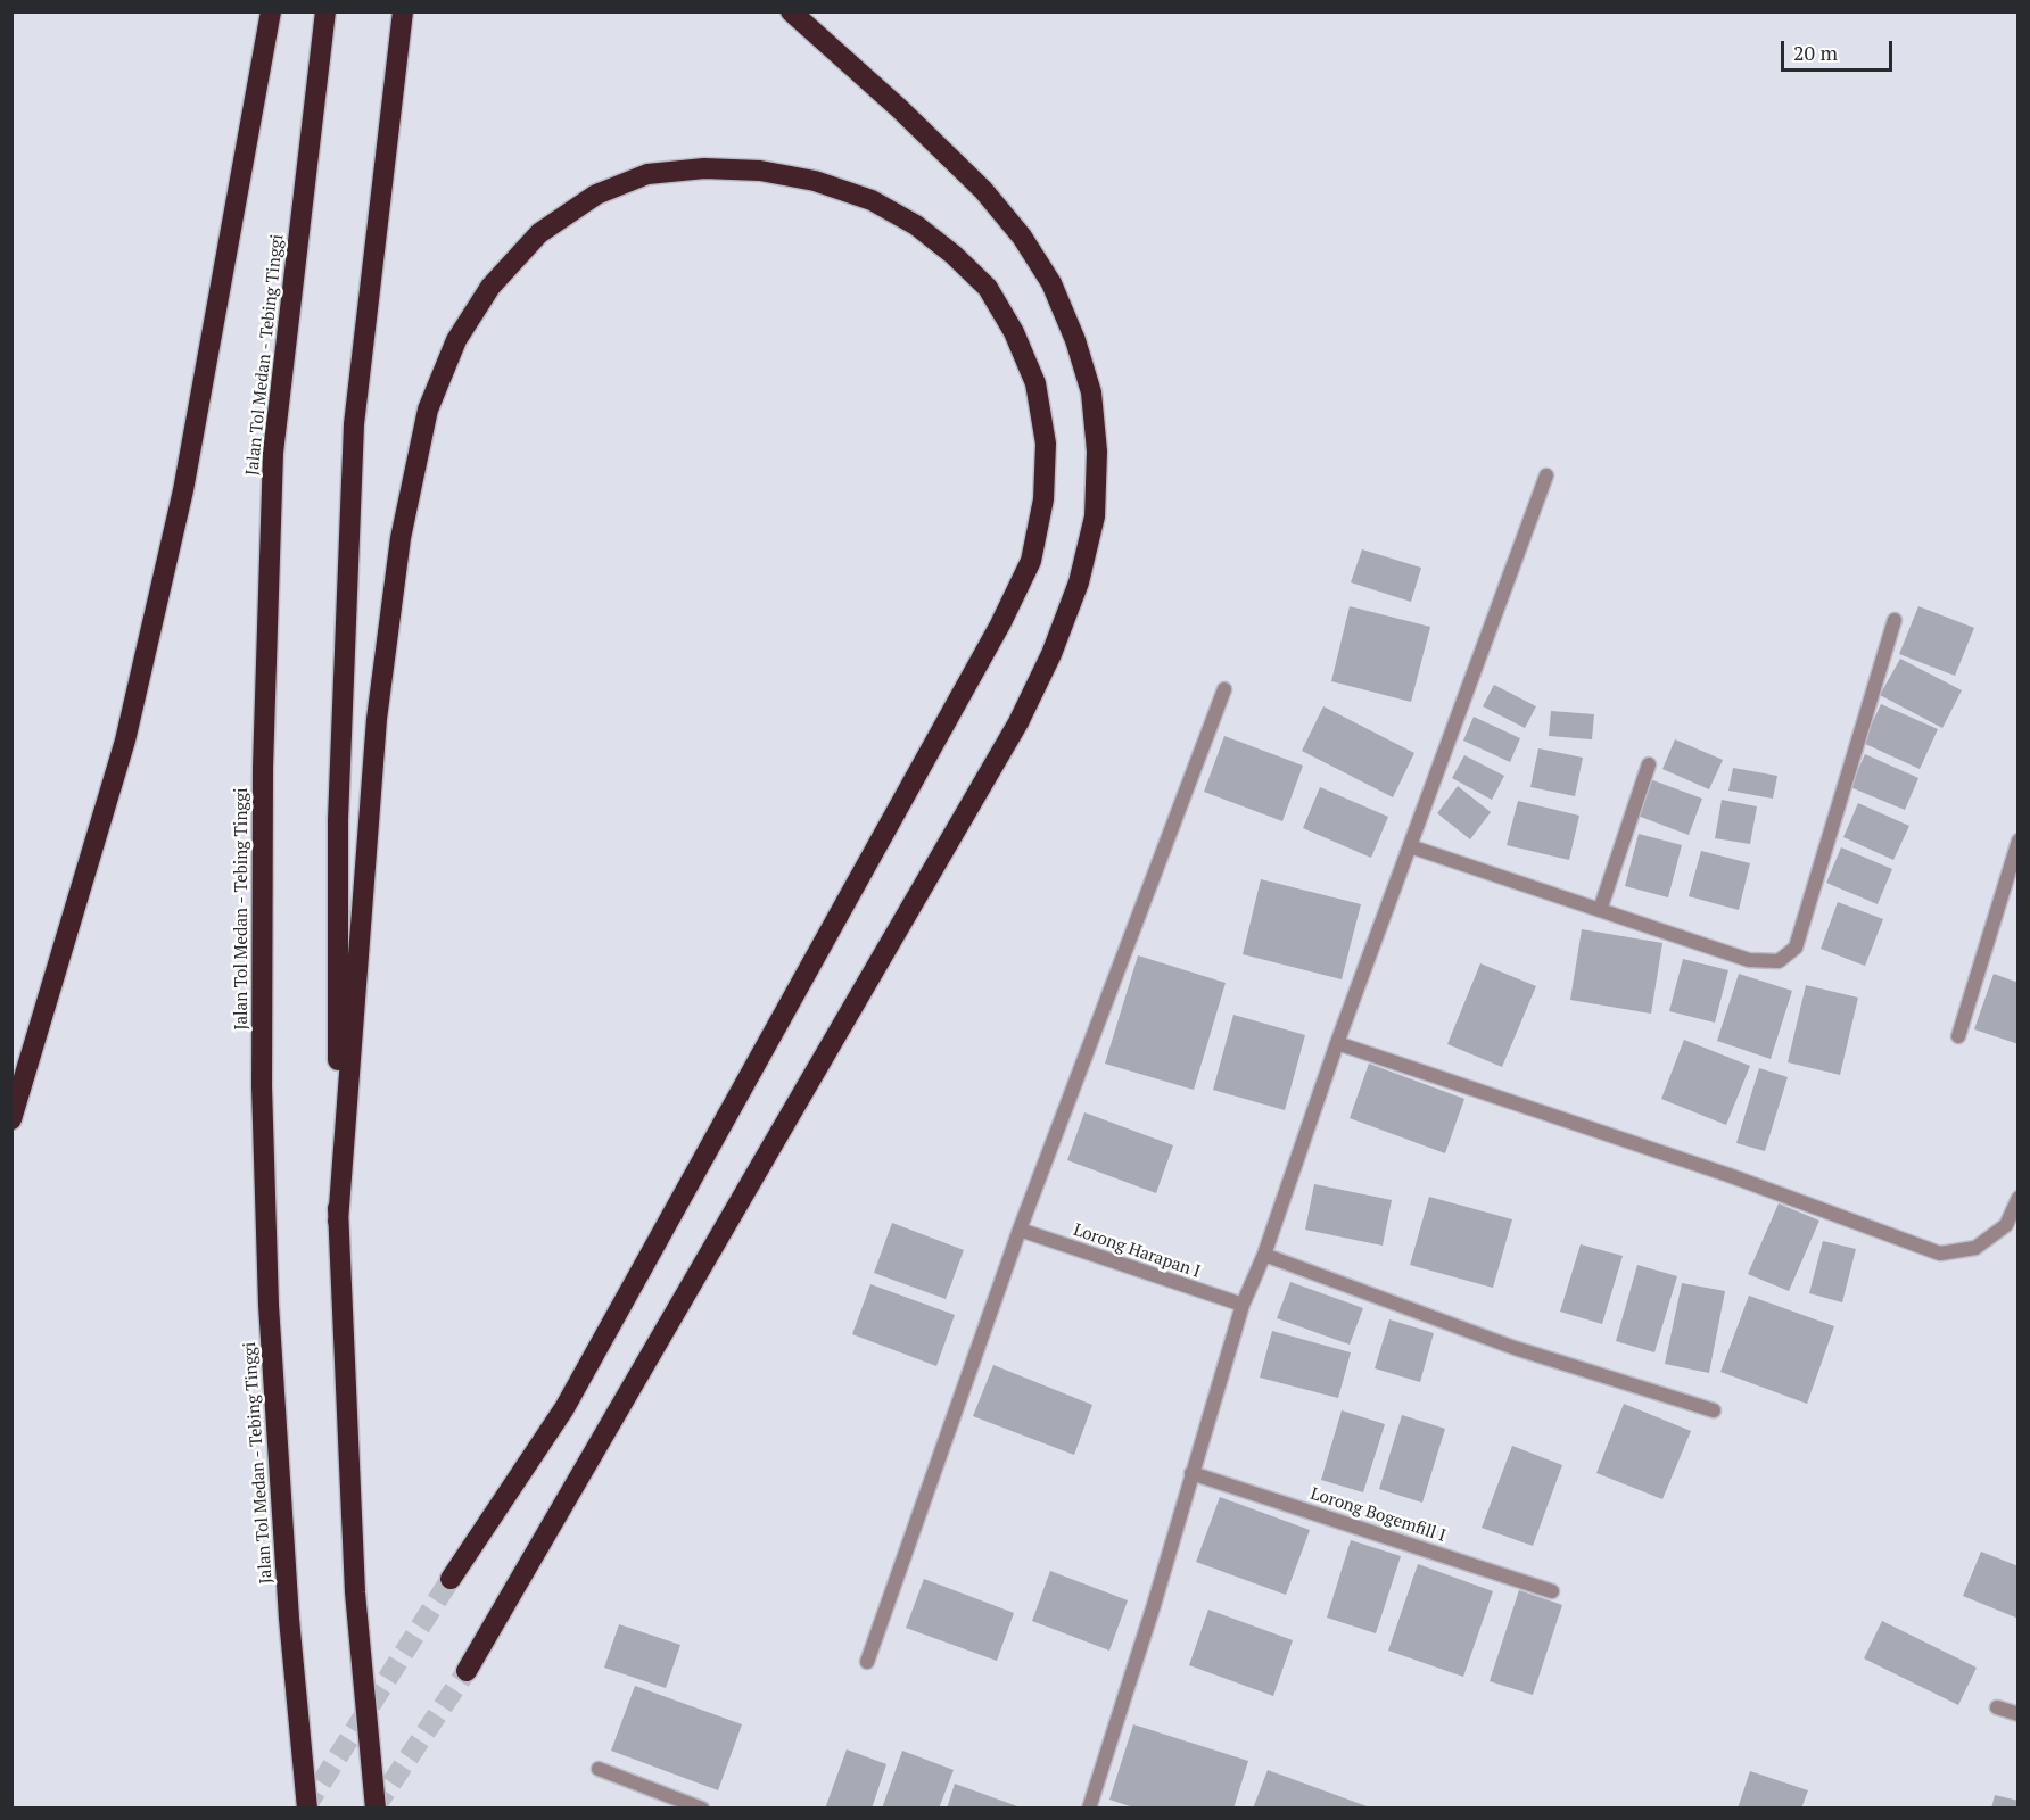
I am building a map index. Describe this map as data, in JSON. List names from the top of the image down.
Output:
{
  "streets": {
    "highway": ["Jalan Tol Medan - Tebing Tinggi"],
    "street": ["Lorong Harapan I", "Lorong Bogemfill I"]
  },
  "scale_bar": "20 m"
}
